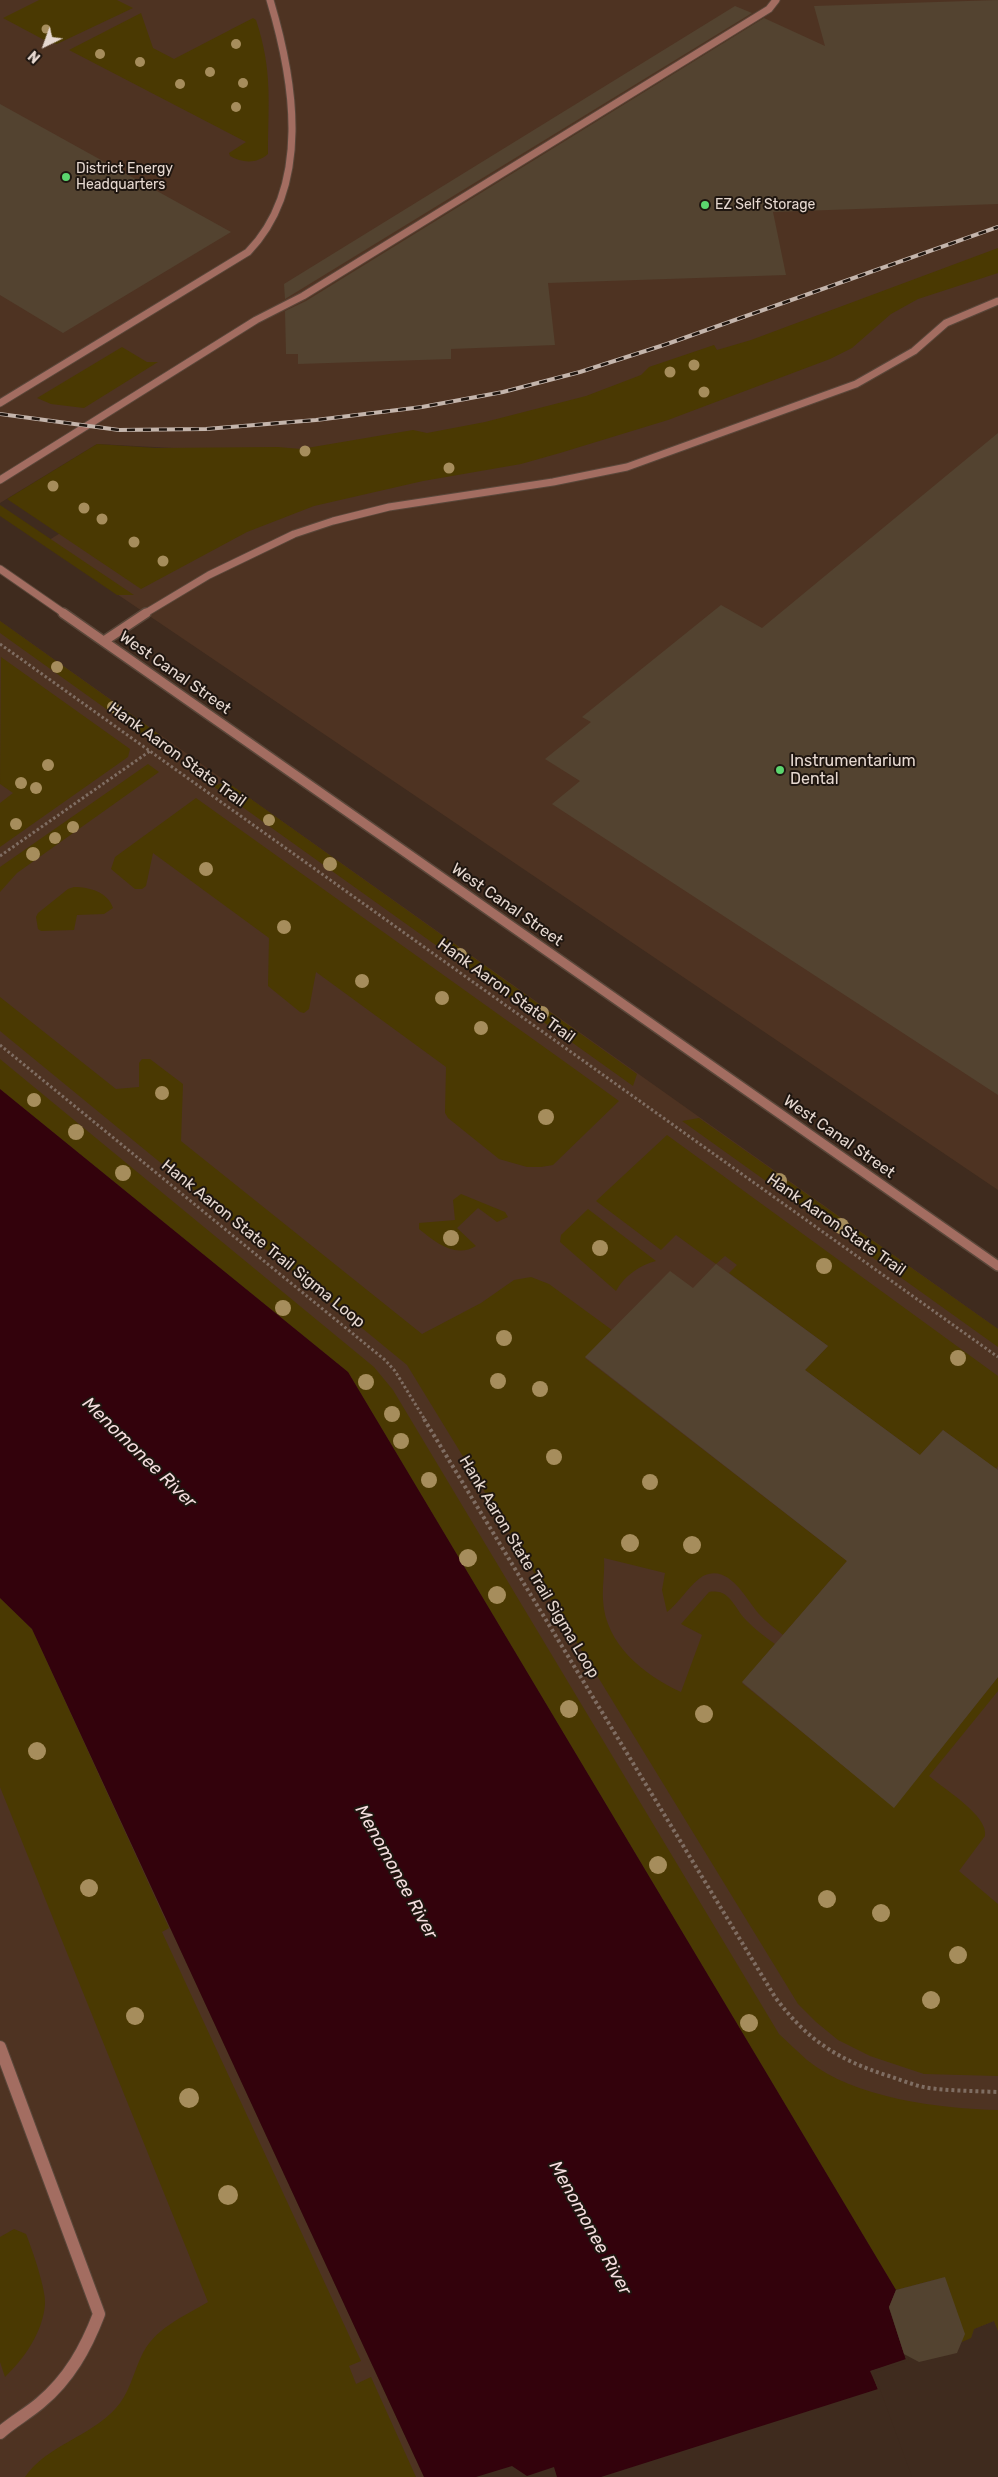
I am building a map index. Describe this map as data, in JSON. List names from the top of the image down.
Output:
{
  "streets": {
    "street": ["West Canal Street"],
    "path": ["Hank Aaron State Trail", "Hank Aaron State Trail Sigma Loop"]
  },
  "water": ["Menomonee River"],
  "places": ["District Energy Headquarters", "EZ Self Storage", "Instrumentarium Dental"],
  "north": "bottom left"
}
